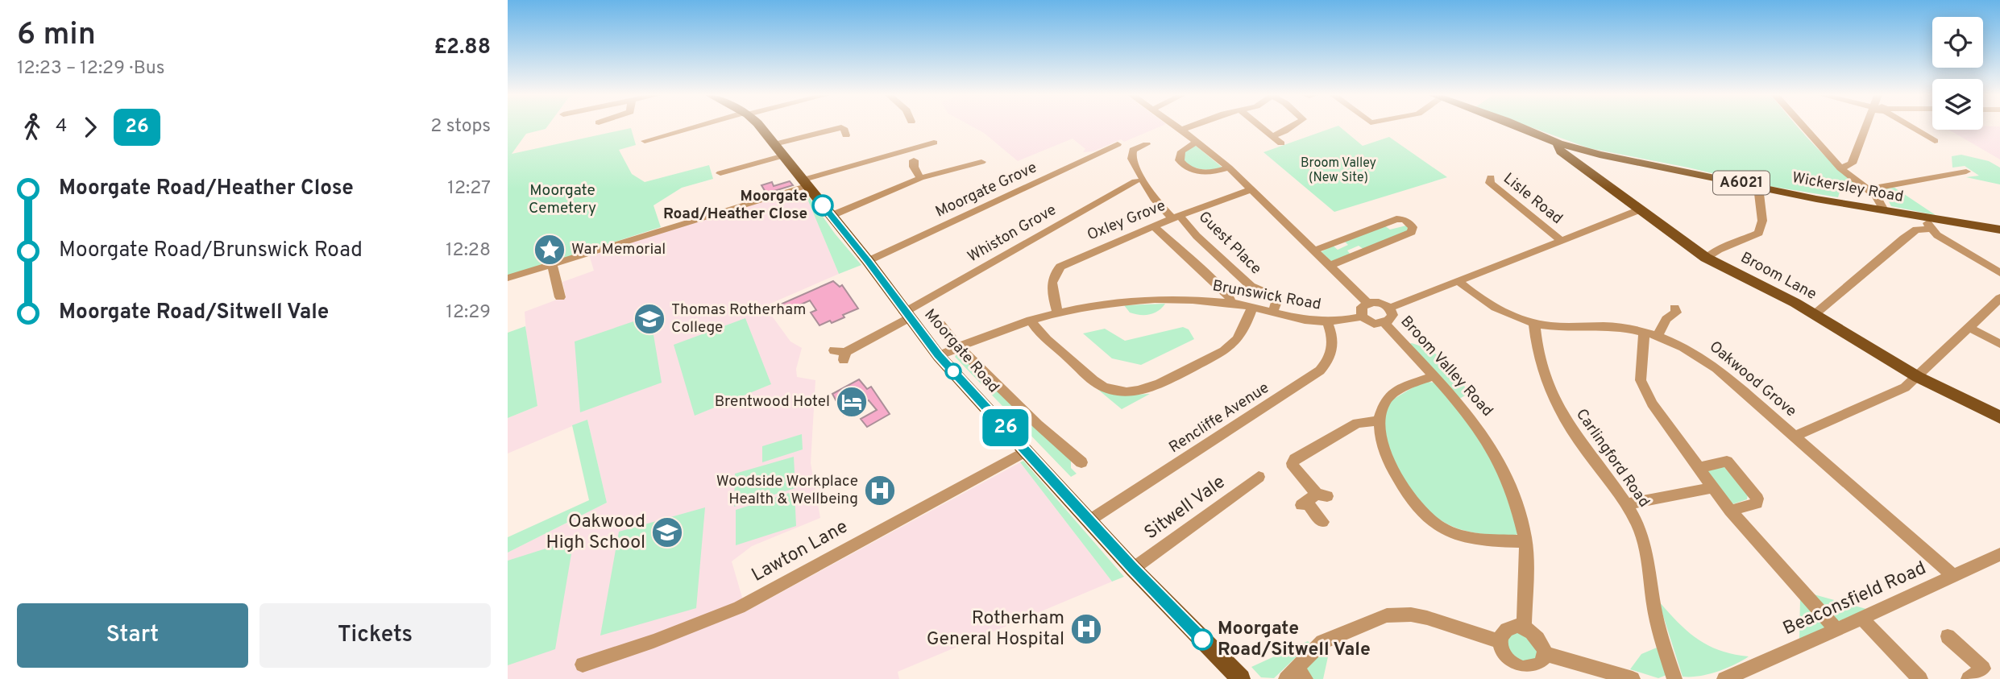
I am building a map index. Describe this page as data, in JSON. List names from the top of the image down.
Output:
{
  "streets": {
    "main road": [
      "A6021",
      "Wickersley Road",
      "Broom Lane",
      "Moorgate Road"
    ],
    "street": [
      "Moorgate Grove",
      "Lisle Road",
      "Oxley Grove",
      "Whiston Grove",
      "Guest Place",
      "Brunswick Road",
      "Broom Valley Road",
      "Oakwood Grove",
      "Rencliffe Avenue",
      "Carlingford Road",
      "Sitwell Vale",
      "Lawton Lane",
      "Beaconsfield Road"
    ]
  },
  "crossings": [
    ["A6021", "Wickersley Road"],
    ["A6021", "Broom Lane"],
    ["Wickersley Road", "Broom Lane"],
    ["Moorgate Grove", "Moorgate Road"],
    ["Oxley Grove", "Guest Place"],
    ["Oxley Grove", "Brunswick Road"],
    ["Whiston Grove", "Moorgate Road"],
    ["Guest Place", "Brunswick Road"],
    ["Brunswick Road", "Moorgate Road"],
    ["Brunswick Road", "Broom Valley Road"],
    ["Brunswick Road", "Rencliffe Avenue"],
    ["Moorgate Road", "Rencliffe Avenue"],
    ["Moorgate Road", "Sitwell Vale"],
    ["Moorgate Road", "Lawton Lane"],
    ["Oakwood Grove", "Carlingford Road"],
    ["Oakwood Grove", "Beaconsfield Road"]
  ],
  "parks": ["Broom Valley (New Site)", "Moorgate Cemetery"],
  "places": {
    "other": ["Moorgate Road/Heather Close", "Moorgate Road/Sitwell Vale"],
    "place": ["War Memorial"],
    "school or university": ["Thomas Rotherham College", "Oakwood High School"],
    "hotel": ["Brentwood Hotel"],
    "hospital": ["Woodside Workplace Health & Wellbeing", "Rotherham General Hospital"]
  },
  "lines": ["bus line 26"],
  "page": {
    "heading": ["6 min", "12:23 – 12:29 · Bus", "£2.88"],
    "on_map": "26",
    "legs": ["4", "26", "2 stops"],
    "list": [
      {
        "name": "Moorgate Road/Heather Close",
        "value": "12:27"
      },
      {
        "name": "Moorgate Road/Brunswick Road",
        "value": "12:28"
      },
      {
        "name": "Moorgate Road/Sitwell Vale",
        "value": "12:29"
      }
    ],
    "buttons": ["Start", "Tickets"]
  }
}
